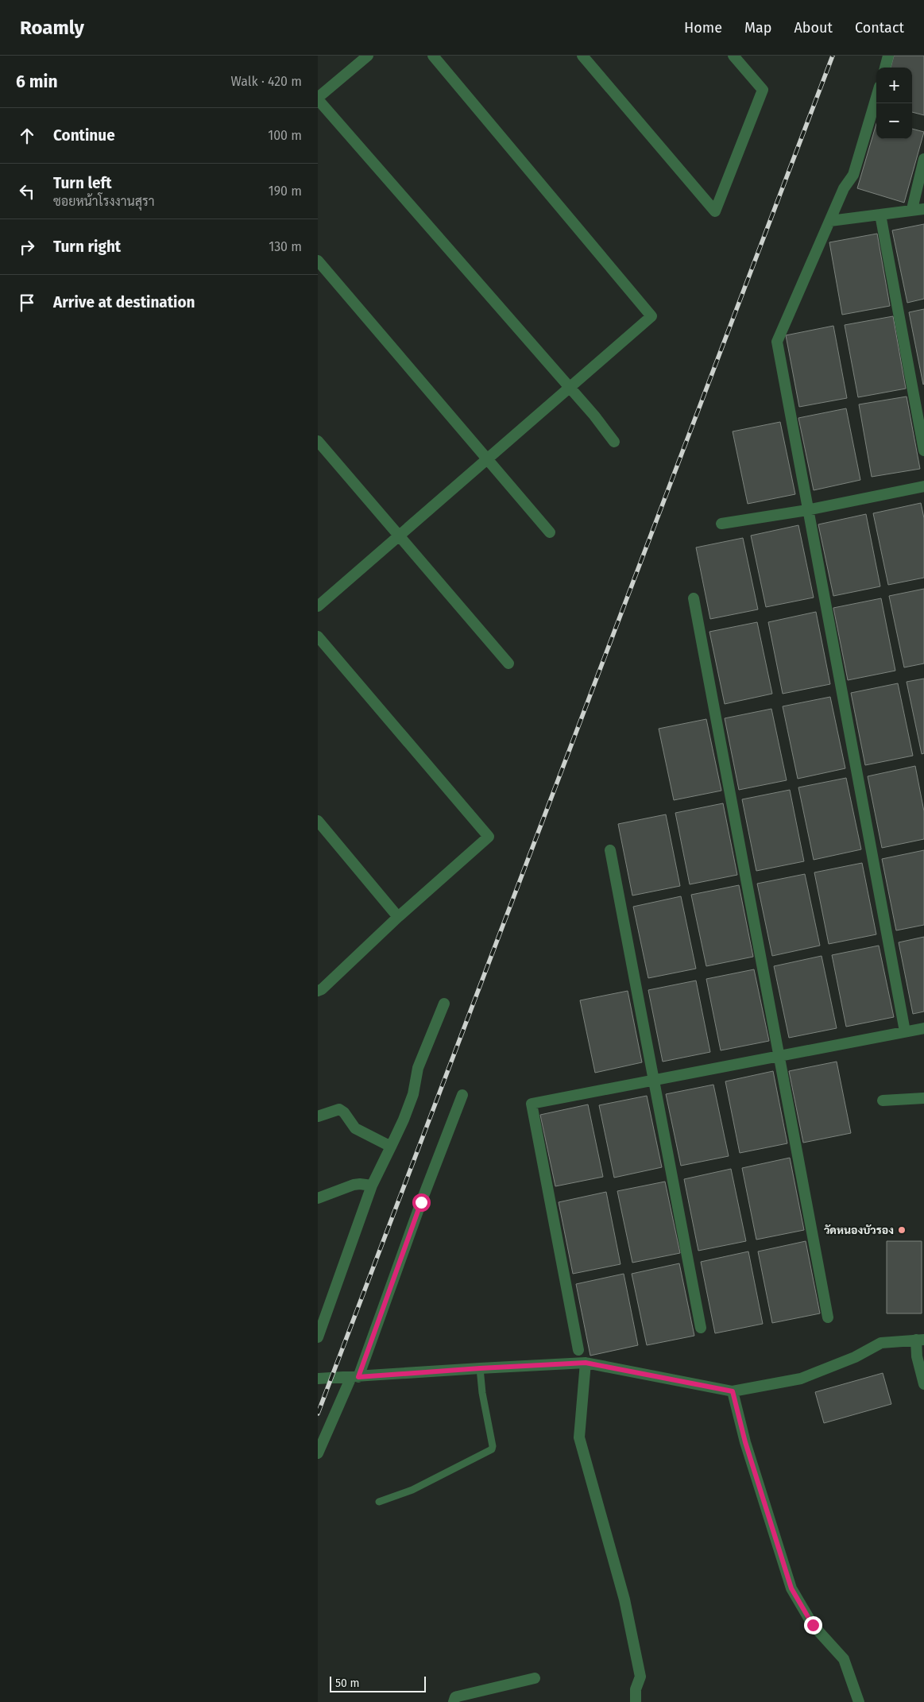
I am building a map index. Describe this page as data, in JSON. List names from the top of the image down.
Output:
{
  "places": ["วัดหนองบัวรอง"],
  "scale_bar": "50 m",
  "page": {
    "header": "Roamly",
    "nav": [
      "Home",
      "Map",
      "About",
      "Contact"
    ],
    "heading": ["6 min", "Walk · 420 m"],
    "map_buttons": ["+", "−"],
    "list": [
      ["Continue", "100 m"],
      ["Turn left", "ซอยหน้าโรงงานสุรา", "190 m"],
      ["Turn right", "130 m"],
      "Arrive at destination"
    ],
    "scale": "50 m"
  }
}
